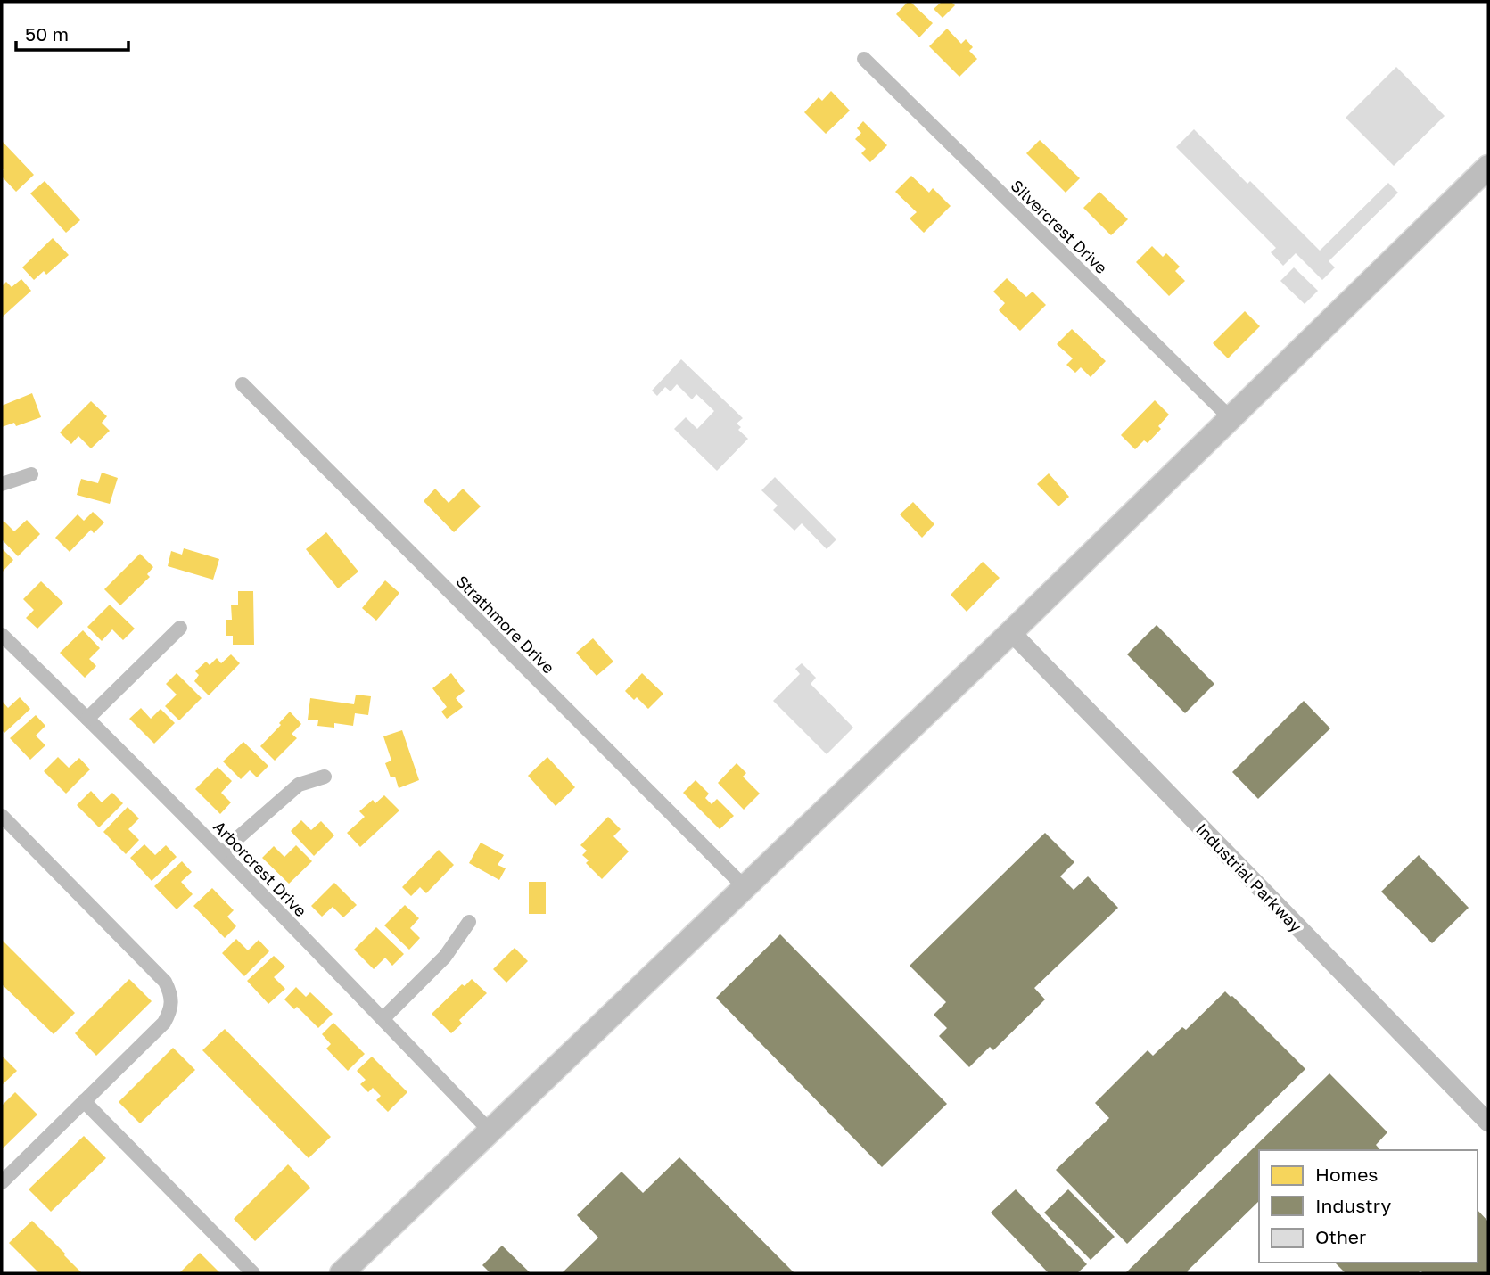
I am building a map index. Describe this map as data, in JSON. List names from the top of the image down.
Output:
{
  "streets": {
    "street": [
      "Silvercrest Drive",
      "Strathmore Drive",
      "Arborcrest Drive",
      "Industrial Parkway"
    ]
  },
  "legend": ["Homes", "Industry", "Other"],
  "scale_bar": "50 m"
}
